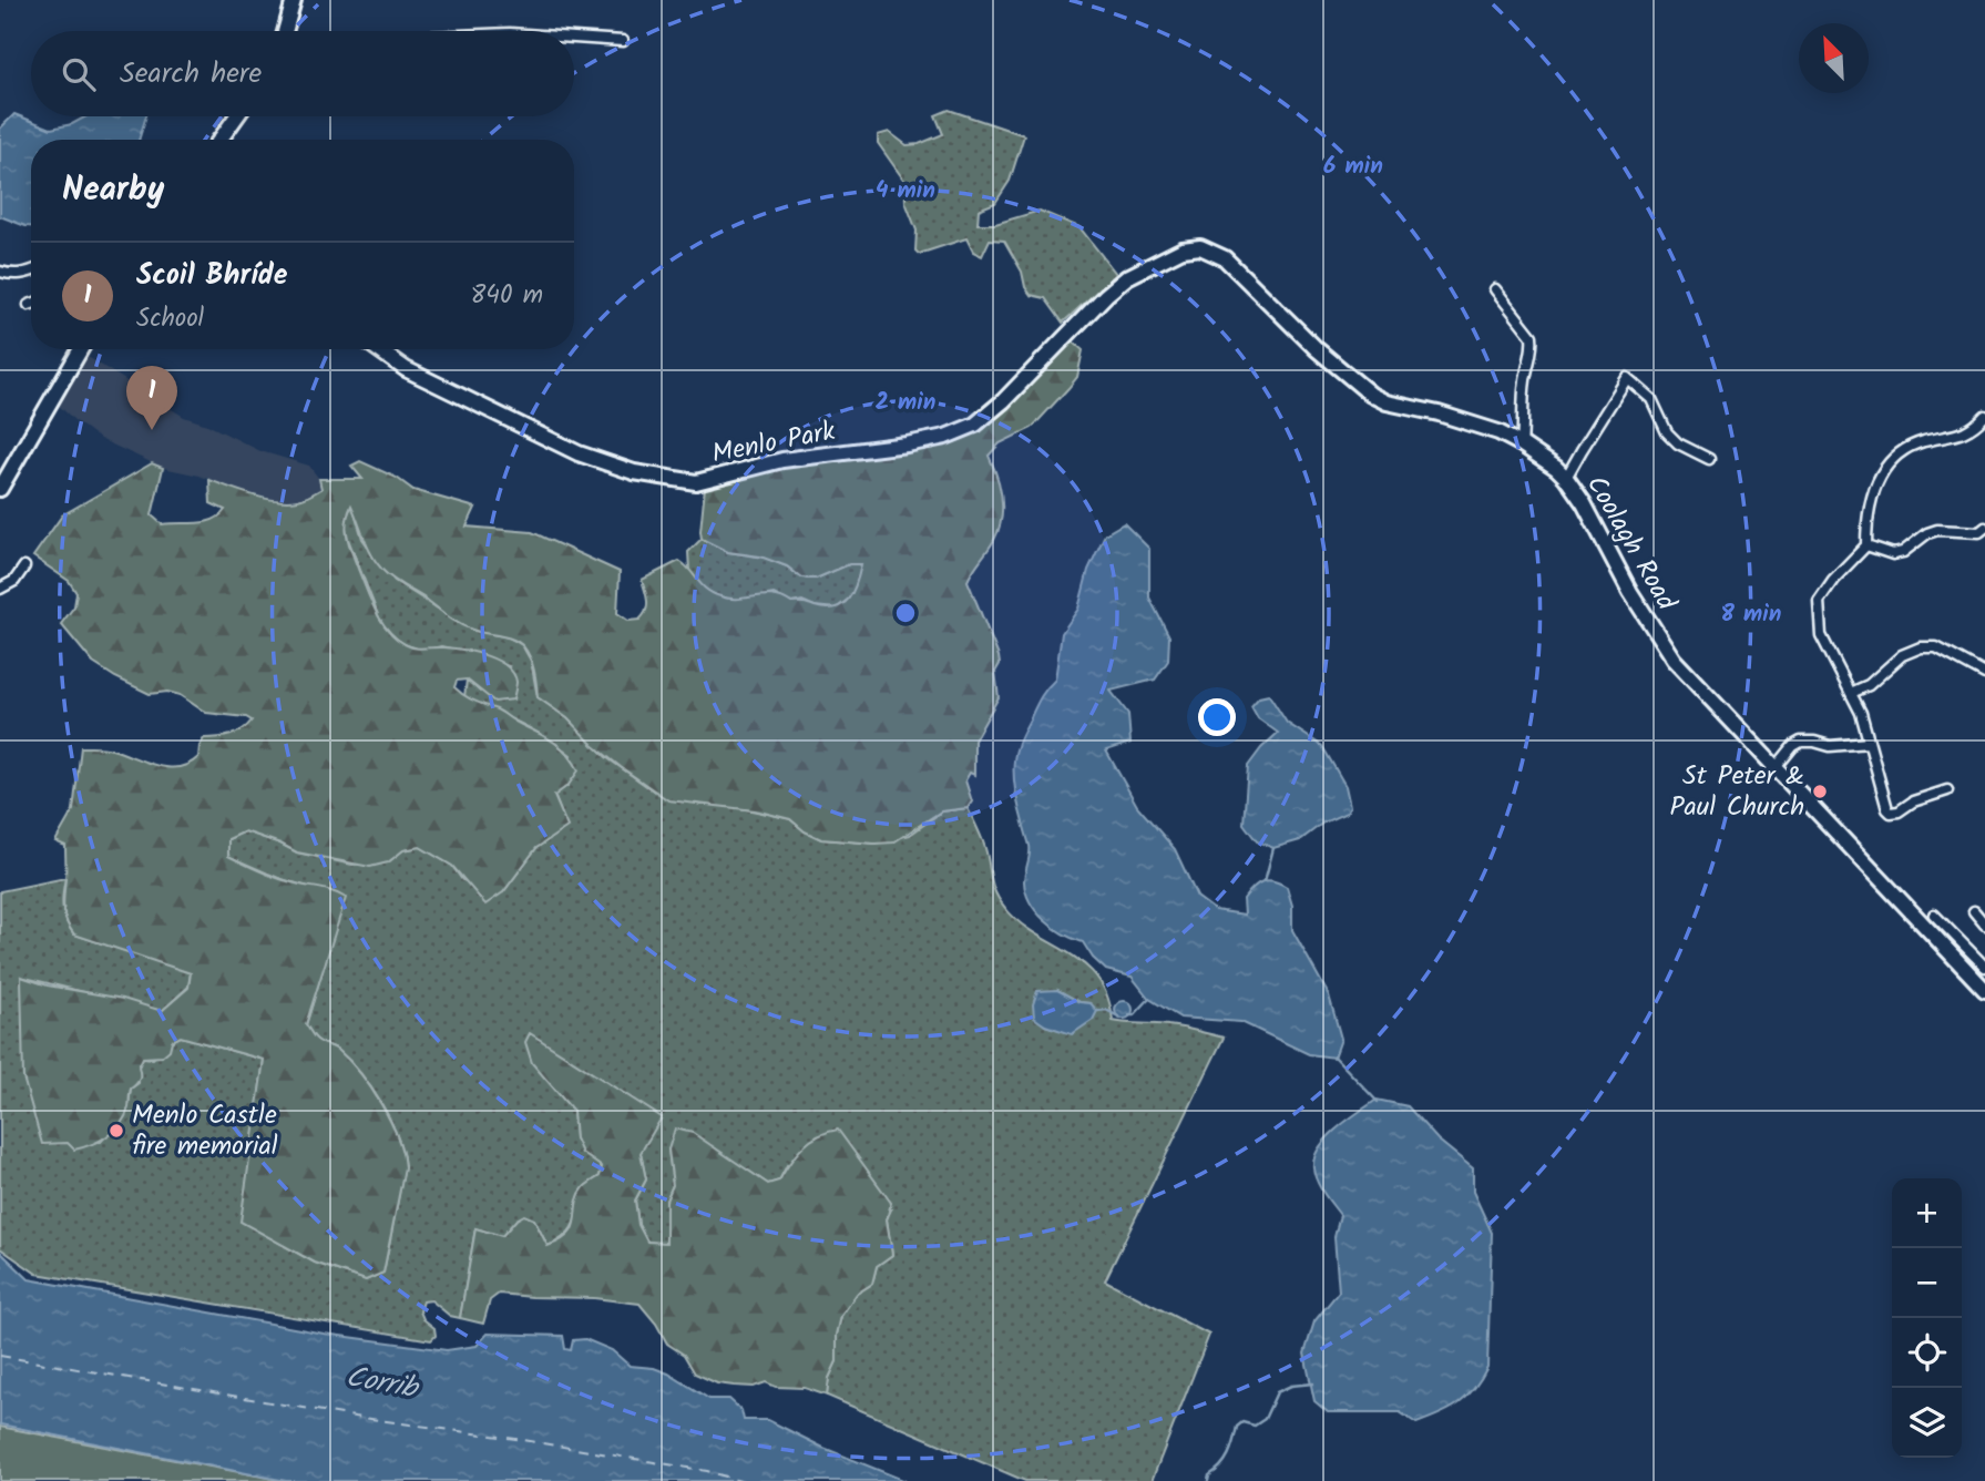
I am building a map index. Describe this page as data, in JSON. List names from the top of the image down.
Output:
{
  "streets": {
    "street": ["Menlo Park", "Coolagh Road"]
  },
  "crossings": [
    ["Menlo Park", "Coolagh Road"]
  ],
  "water": ["Corrib"],
  "places": ["St Peter & Paul Church", "Menlo Castle fire memorial"],
  "north": "top left",
  "page": {
    "search": "Search here",
    "heading": "Nearby",
    "list": [
      {
        "mark": "1",
        "name": "Scoil Bhríde",
        "note": "School",
        "value": "840 m"
      }
    ],
    "pins": "1",
    "map_buttons": ["+", "−"]
  },
  "rings": [
    "6 min",
    "4 min",
    "2 min",
    "8 min"
  ]
}
